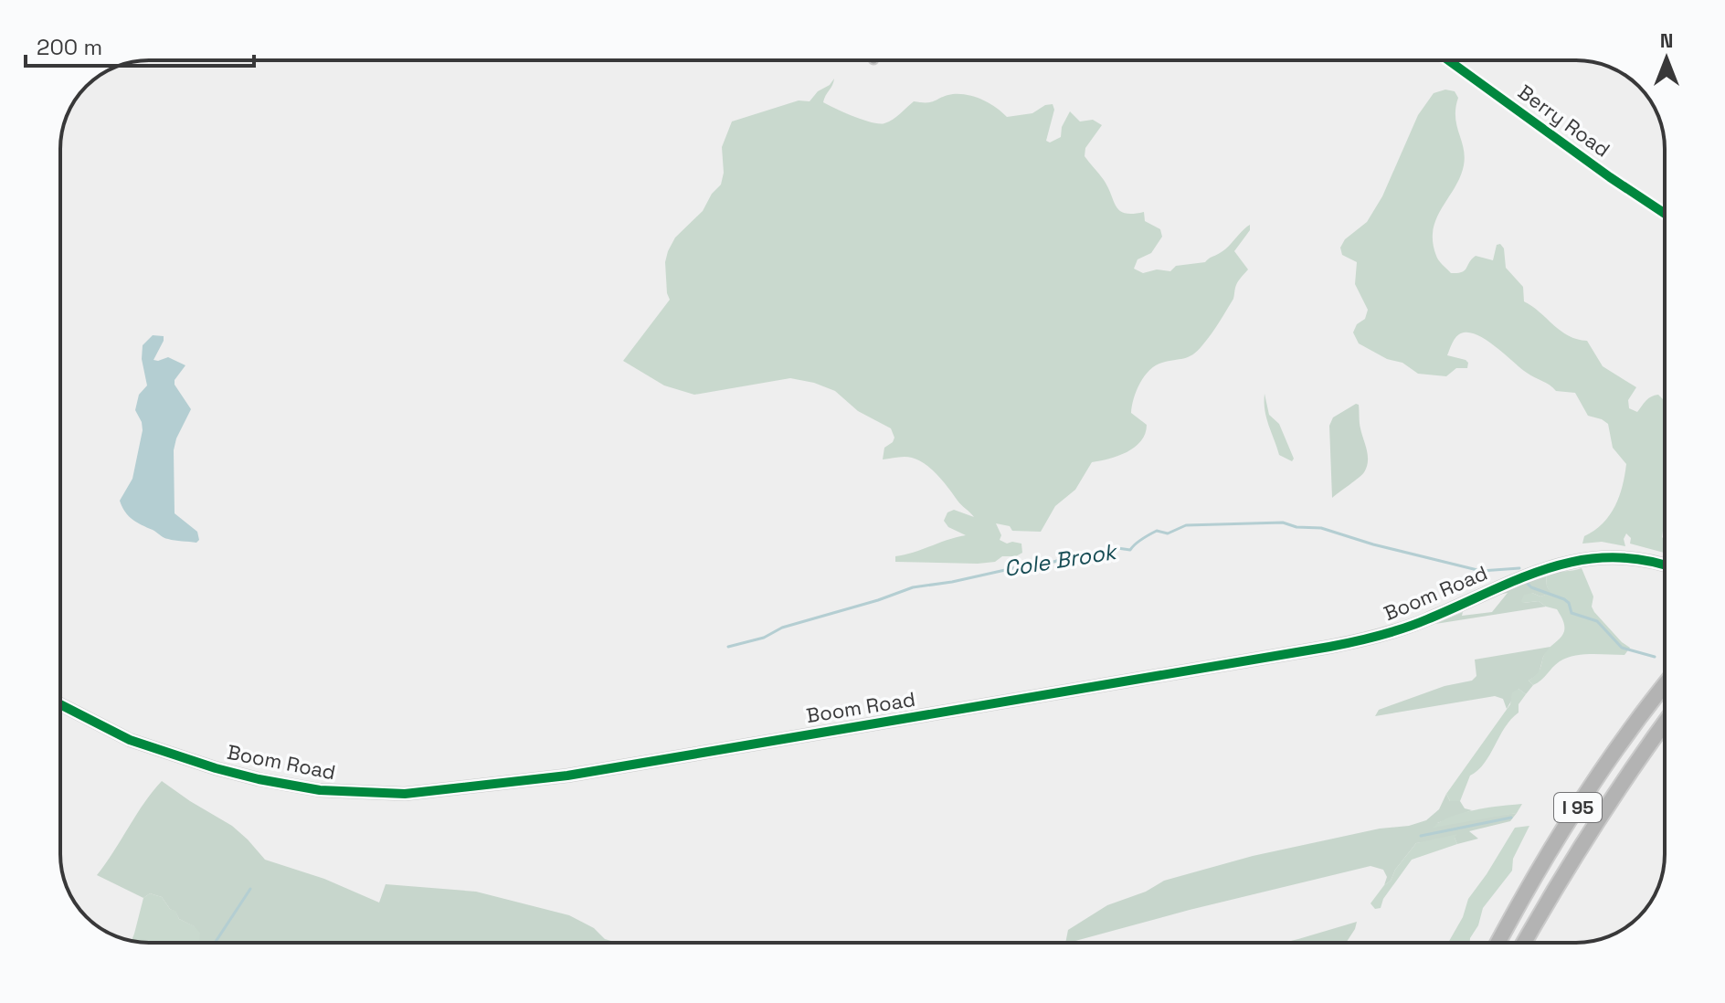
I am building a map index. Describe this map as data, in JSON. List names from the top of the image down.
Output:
{
  "streets": {
    "highway": ["I 95"],
    "street": ["Berry Road", "Boom Road"]
  },
  "water": ["Cole Brook"],
  "scale_bar": "200 m",
  "north": "top"
}
